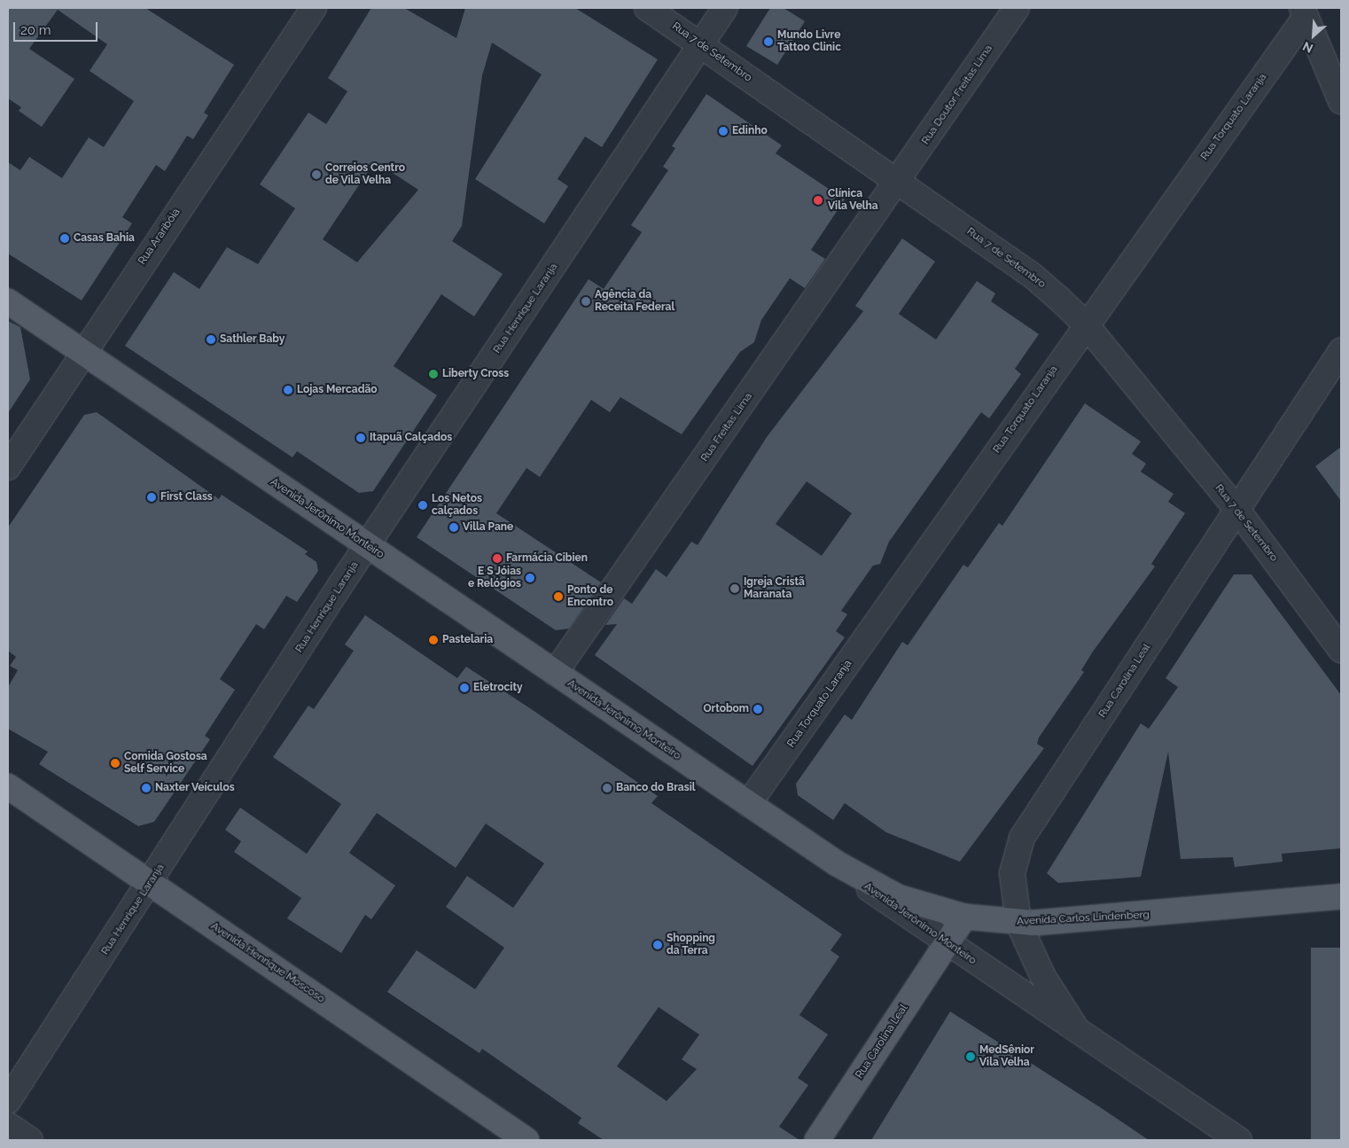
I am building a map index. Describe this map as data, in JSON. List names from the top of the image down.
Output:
{
  "streets": {
    "main road": [
      "Avenida Jerônimo Monteiro",
      "Rua Carolina Leal",
      "Avenida Carlos Lindenberg",
      "Avenida Henrique Moscoso"
    ],
    "street": [
      "Rua 7 de Setembro",
      "Rua Doutor Freitas Lima",
      "Rua Torquato Laranja",
      "Rua Araribóia",
      "Rua Henrique Laranja",
      "Rua Freitas Lima"
    ]
  },
  "crossings": [
    ["Rua 7 de Setembro", "Rua Doutor Freitas Lima"],
    ["Rua 7 de Setembro", "Rua Torquato Laranja"],
    ["Rua 7 de Setembro", "Rua Henrique Laranja"],
    ["Rua 7 de Setembro", "Rua Freitas Lima"],
    ["Rua 7 de Setembro", "Rua Carolina Leal"],
    ["Rua Doutor Freitas Lima", "Rua Freitas Lima"],
    ["Rua Torquato Laranja", "Avenida Jerônimo Monteiro"],
    ["Rua Araribóia", "Avenida Jerônimo Monteiro"],
    ["Rua Henrique Laranja", "Avenida Jerônimo Monteiro"],
    ["Rua Henrique Laranja", "Avenida Henrique Moscoso"],
    ["Rua Freitas Lima", "Avenida Jerônimo Monteiro"],
    ["Avenida Jerônimo Monteiro", "Rua Carolina Leal"],
    ["Avenida Jerônimo Monteiro", "Avenida Carlos Lindenberg"],
    ["Rua Carolina Leal", "Avenida Carlos Lindenberg"]
  ],
  "places": [
    "Mundo Livre Tattoo Clinic",
    "Edinho",
    "Correios Centro de Vila Velha",
    "Clínica Vila Velha",
    "Casas Bahia",
    "Agência da Receita Federal",
    "Sathler Baby",
    "Liberty Cross",
    "Lojas Mercadão",
    "Itapuã Calçados",
    "First Class",
    "Los Netos calçados",
    "Villa Pane",
    "Farmácia Cibien",
    "E S Jóias e Relógios",
    "Igreja Cristã Maranata",
    "Ponto de Encontro",
    "Pastelaria",
    "Eletrocity",
    "Ortobom",
    "Comida Gostosa Self Service",
    "Naxter Veículos",
    "Banco do Brasil",
    "Shopping da Terra",
    "MedSênior Vila Velha"
  ],
  "scale_bar": "20 m",
  "north": "bottom left"
}
